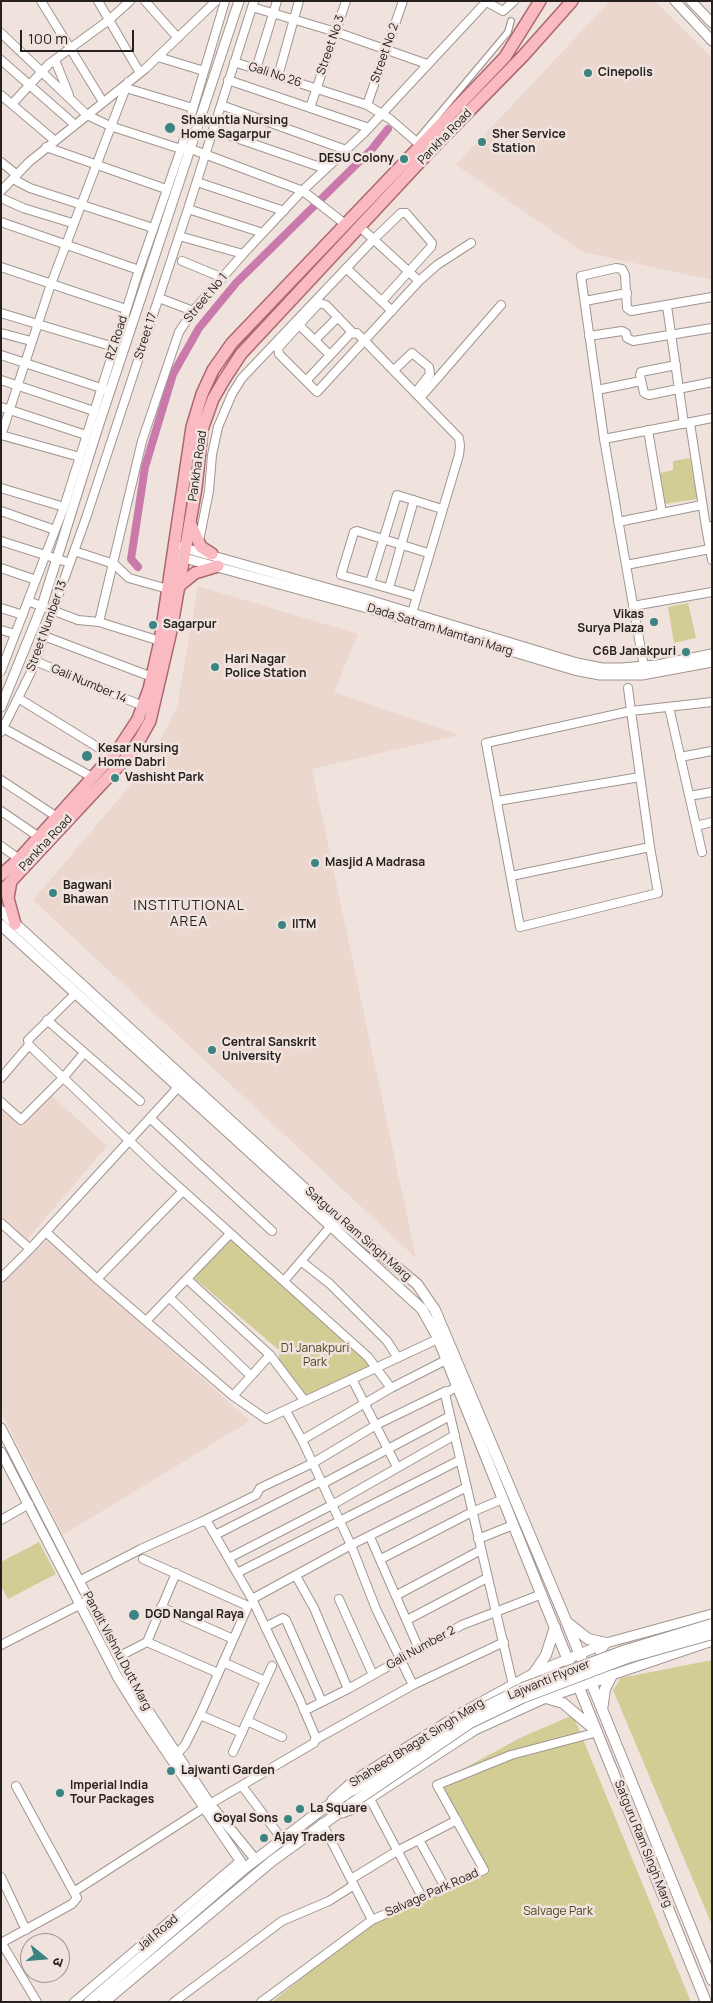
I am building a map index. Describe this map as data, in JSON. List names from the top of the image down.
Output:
{
  "streets": {
    "main road": [
      "Pankha Road",
      "Satguru Ram Singh Marg",
      "Lajwanti Flyover",
      "Shaheed Bhagat Singh Marg"
    ],
    "street": [
      "Street No 3",
      "Street No 2",
      "Gali No 26",
      "Street No 1",
      "Street 17",
      "RZ Road",
      "Street Number 13",
      "Dada Satram Mamtani Marg",
      "Gali Number 14",
      "Gali Number 2",
      "Pandit Vishnu Dutt Marg",
      "Salvage Park Road",
      "Jail Road"
    ]
  },
  "crossings": [
    ["Street No 3", "Street No 2"],
    ["Street No 3", "Gali No 26"],
    ["Street No 3", "Pankha Road"],
    ["Street No 3", "Street No 1"],
    ["Gali No 26", "Street 17"],
    ["Pankha Road", "Dada Satram Mamtani Marg"],
    ["Pankha Road", "Gali Number 14"],
    ["Street 17", "Street Number 13"],
    ["Street Number 13", "Gali Number 14"],
    ["Satguru Ram Singh Marg", "Gali Number 2"],
    ["Satguru Ram Singh Marg", "Shaheed Bhagat Singh Marg"],
    ["Satguru Ram Singh Marg", "Salvage Park Road"],
    ["Pandit Vishnu Dutt Marg", "Shaheed Bhagat Singh Marg"],
    ["Pandit Vishnu Dutt Marg", "Jail Road"],
    ["Lajwanti Flyover", "Shaheed Bhagat Singh Marg"],
    ["Shaheed Bhagat Singh Marg", "Jail Road"]
  ],
  "districts": ["INSTITUTIONAL AREA"],
  "parks": ["D1 Janakpuri Park", "Salvage Park"],
  "places": [
    "Cinepolis",
    "Shakuntla Nursing Home Sagarpur",
    "Sher Service Station",
    "DESU Colony",
    "Vikas Surya Plaza",
    "Sagarpur",
    "C6B Janakpuri",
    "Hari Nagar Police Station",
    "Kesar Nursing Home Dabri",
    "Vashisht Park",
    "Masjid A Madrasa",
    "Bagwani Bhawan",
    "IITM",
    "Central Sanskrit University",
    "DGD Nangal Raya",
    "Lajwanti Garden",
    "Imperial India Tour Packages",
    "La Square",
    "Goyal Sons",
    "Ajay Traders"
  ],
  "scale_bar": "100 m",
  "north": "right"
}
